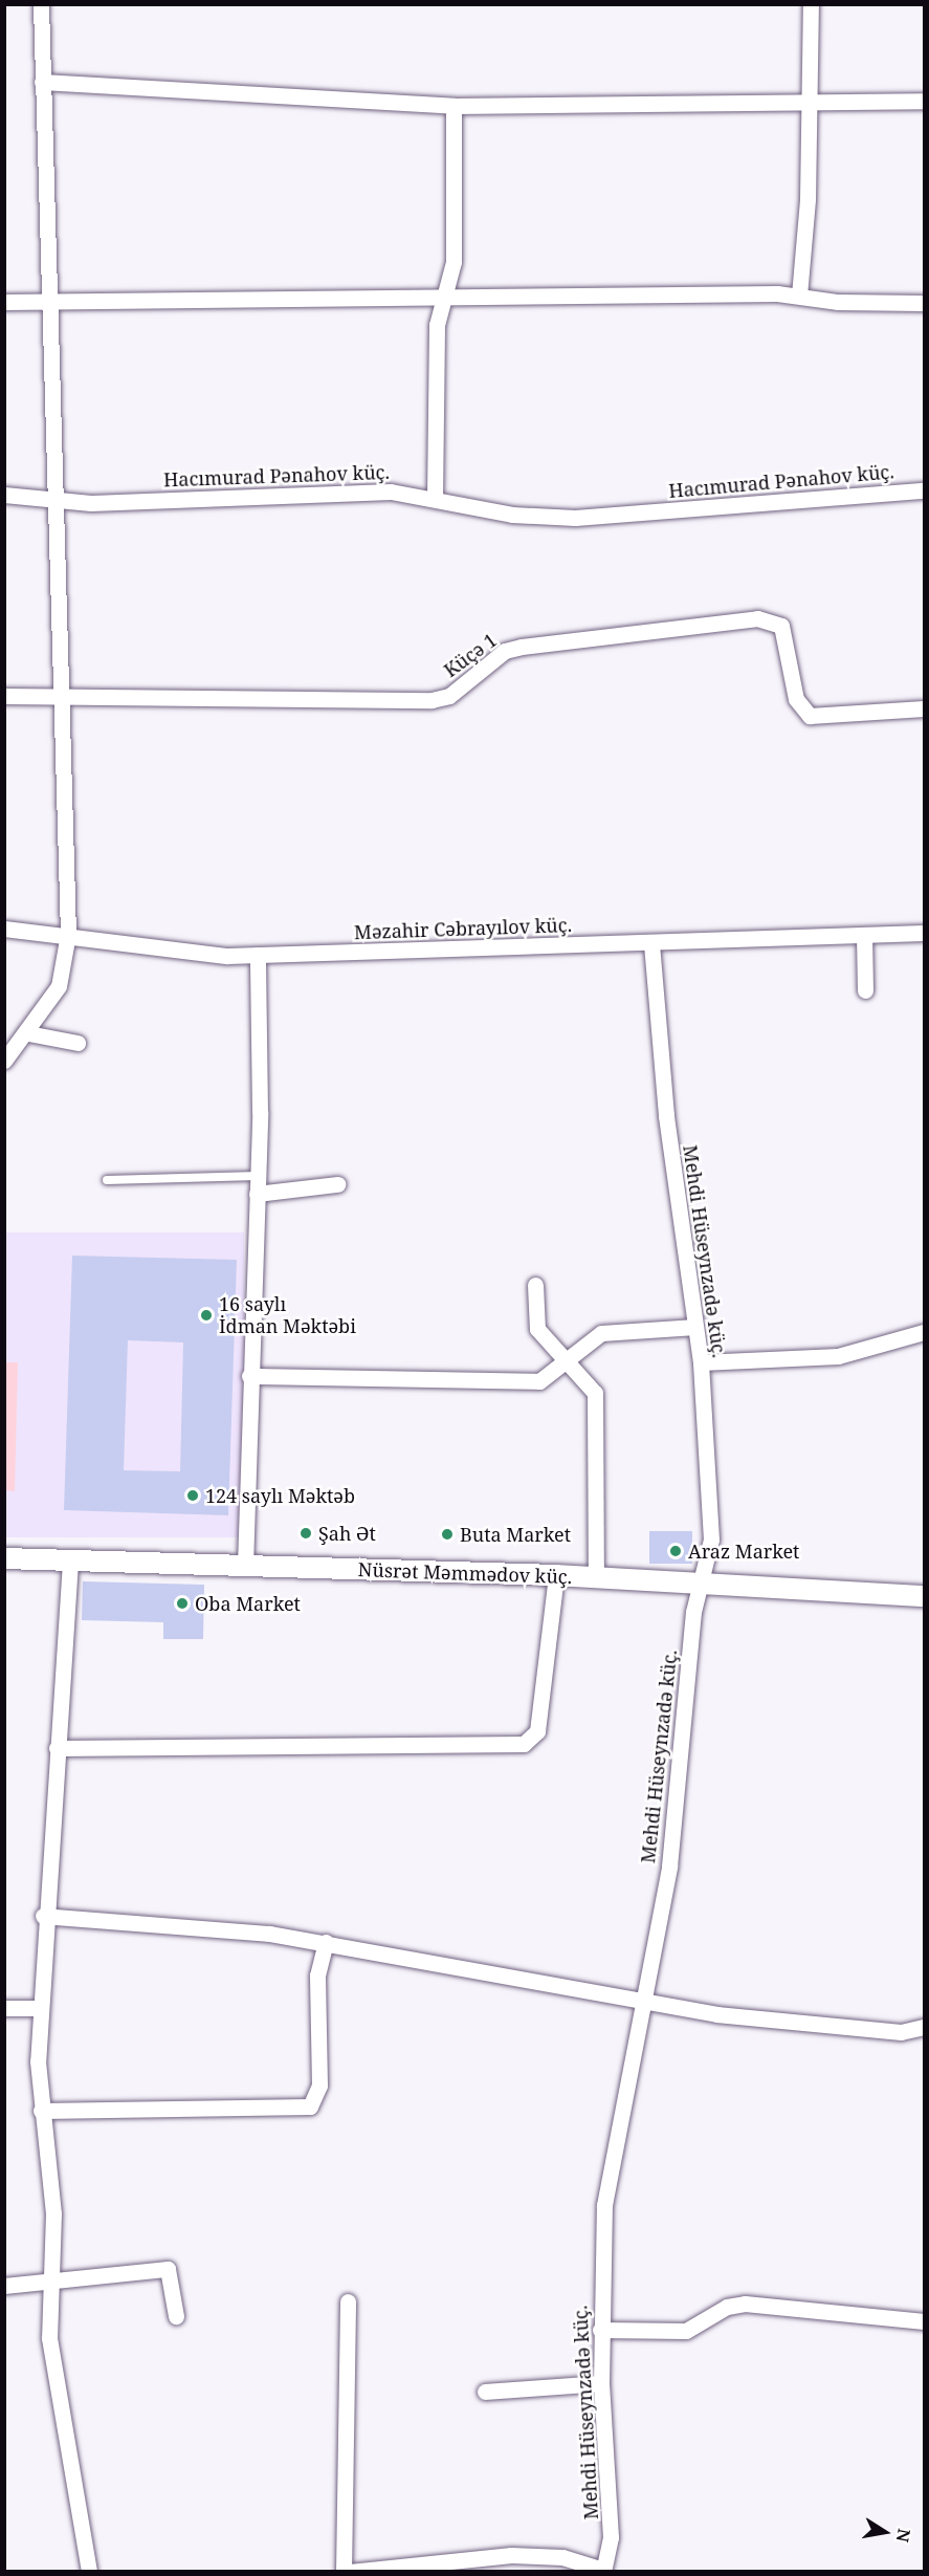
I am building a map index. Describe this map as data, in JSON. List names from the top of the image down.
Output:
{
  "streets": {
    "street": [
      "Hacımurad Pənahov küç.",
      "Küçə 1",
      "Məzahir Cəbrayılov küç.",
      "Mehdi Hüseynzadə küç.",
      "Nüsrət Məmmədov küç."
    ]
  },
  "crossings": [
    ["Məzahir Cəbrayılov küç.", "Mehdi Hüseynzadə küç."],
    ["Mehdi Hüseynzadə küç.", "Nüsrət Məmmədov küç."]
  ],
  "places": [
    "16 saylı İdman Məktəbi",
    "124 saylı Məktəb",
    "Şah Ət",
    "Buta Market",
    "Araz Market",
    "Oba Market"
  ],
  "north": "right"
}
